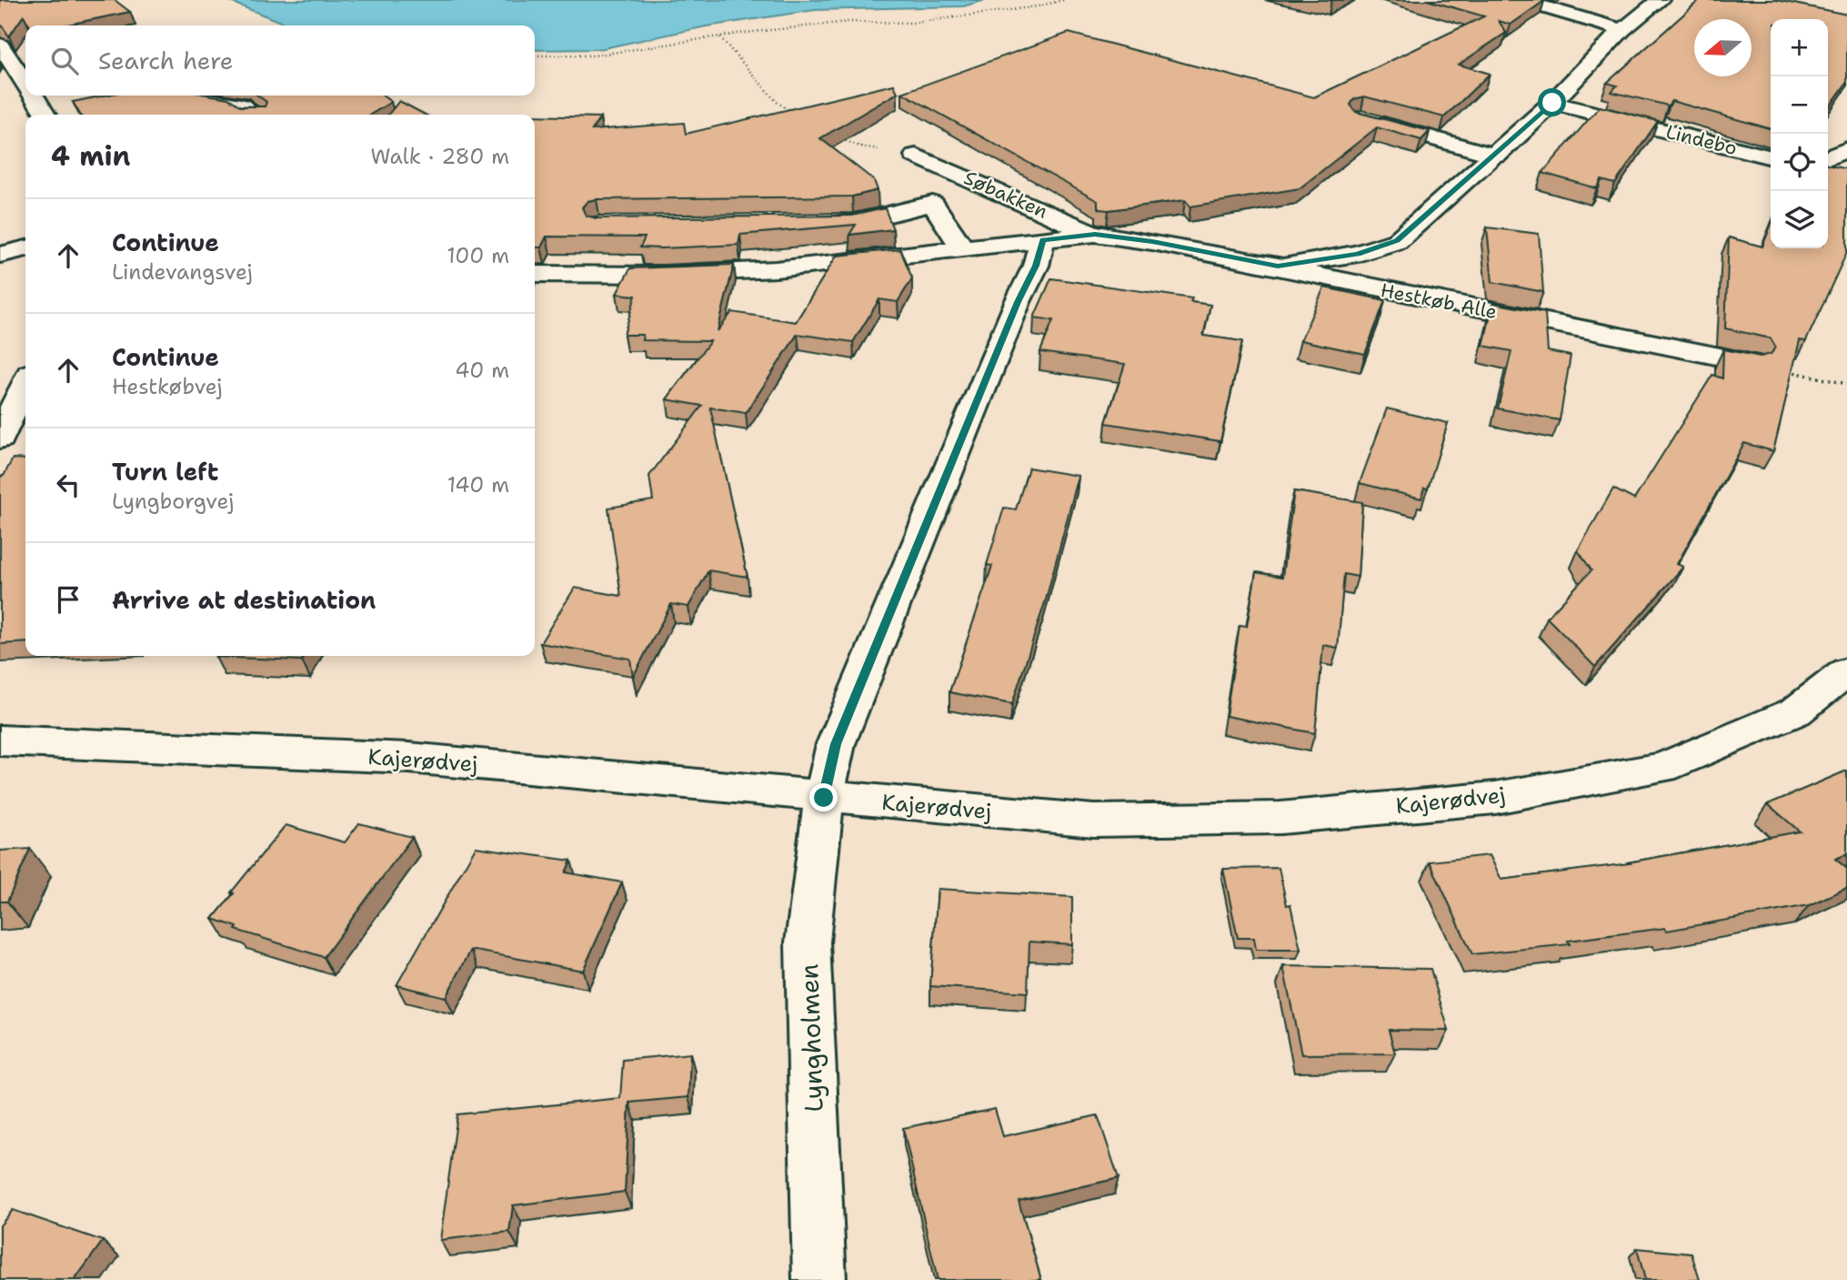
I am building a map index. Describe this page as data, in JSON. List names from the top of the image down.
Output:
{
  "streets": {
    "street": [
      "Lindebo",
      "Søbakken",
      "Hestkøb Alle",
      "Kajerødvej",
      "Lyngholmen"
    ]
  },
  "crossings": [
    ["Kajerødvej", "Lyngholmen"]
  ],
  "north": "left",
  "page": {
    "map_buttons": ["+", "−"],
    "search": "Search here",
    "heading": ["4 min", "Walk · 280 m"],
    "list": [
      ["Continue", "Lindevangsvej", "100 m"],
      ["Continue", "Hestkøbvej", "40 m"],
      ["Turn left", "Lyngborgvej", "140 m"],
      "Arrive at destination"
    ]
  }
}
